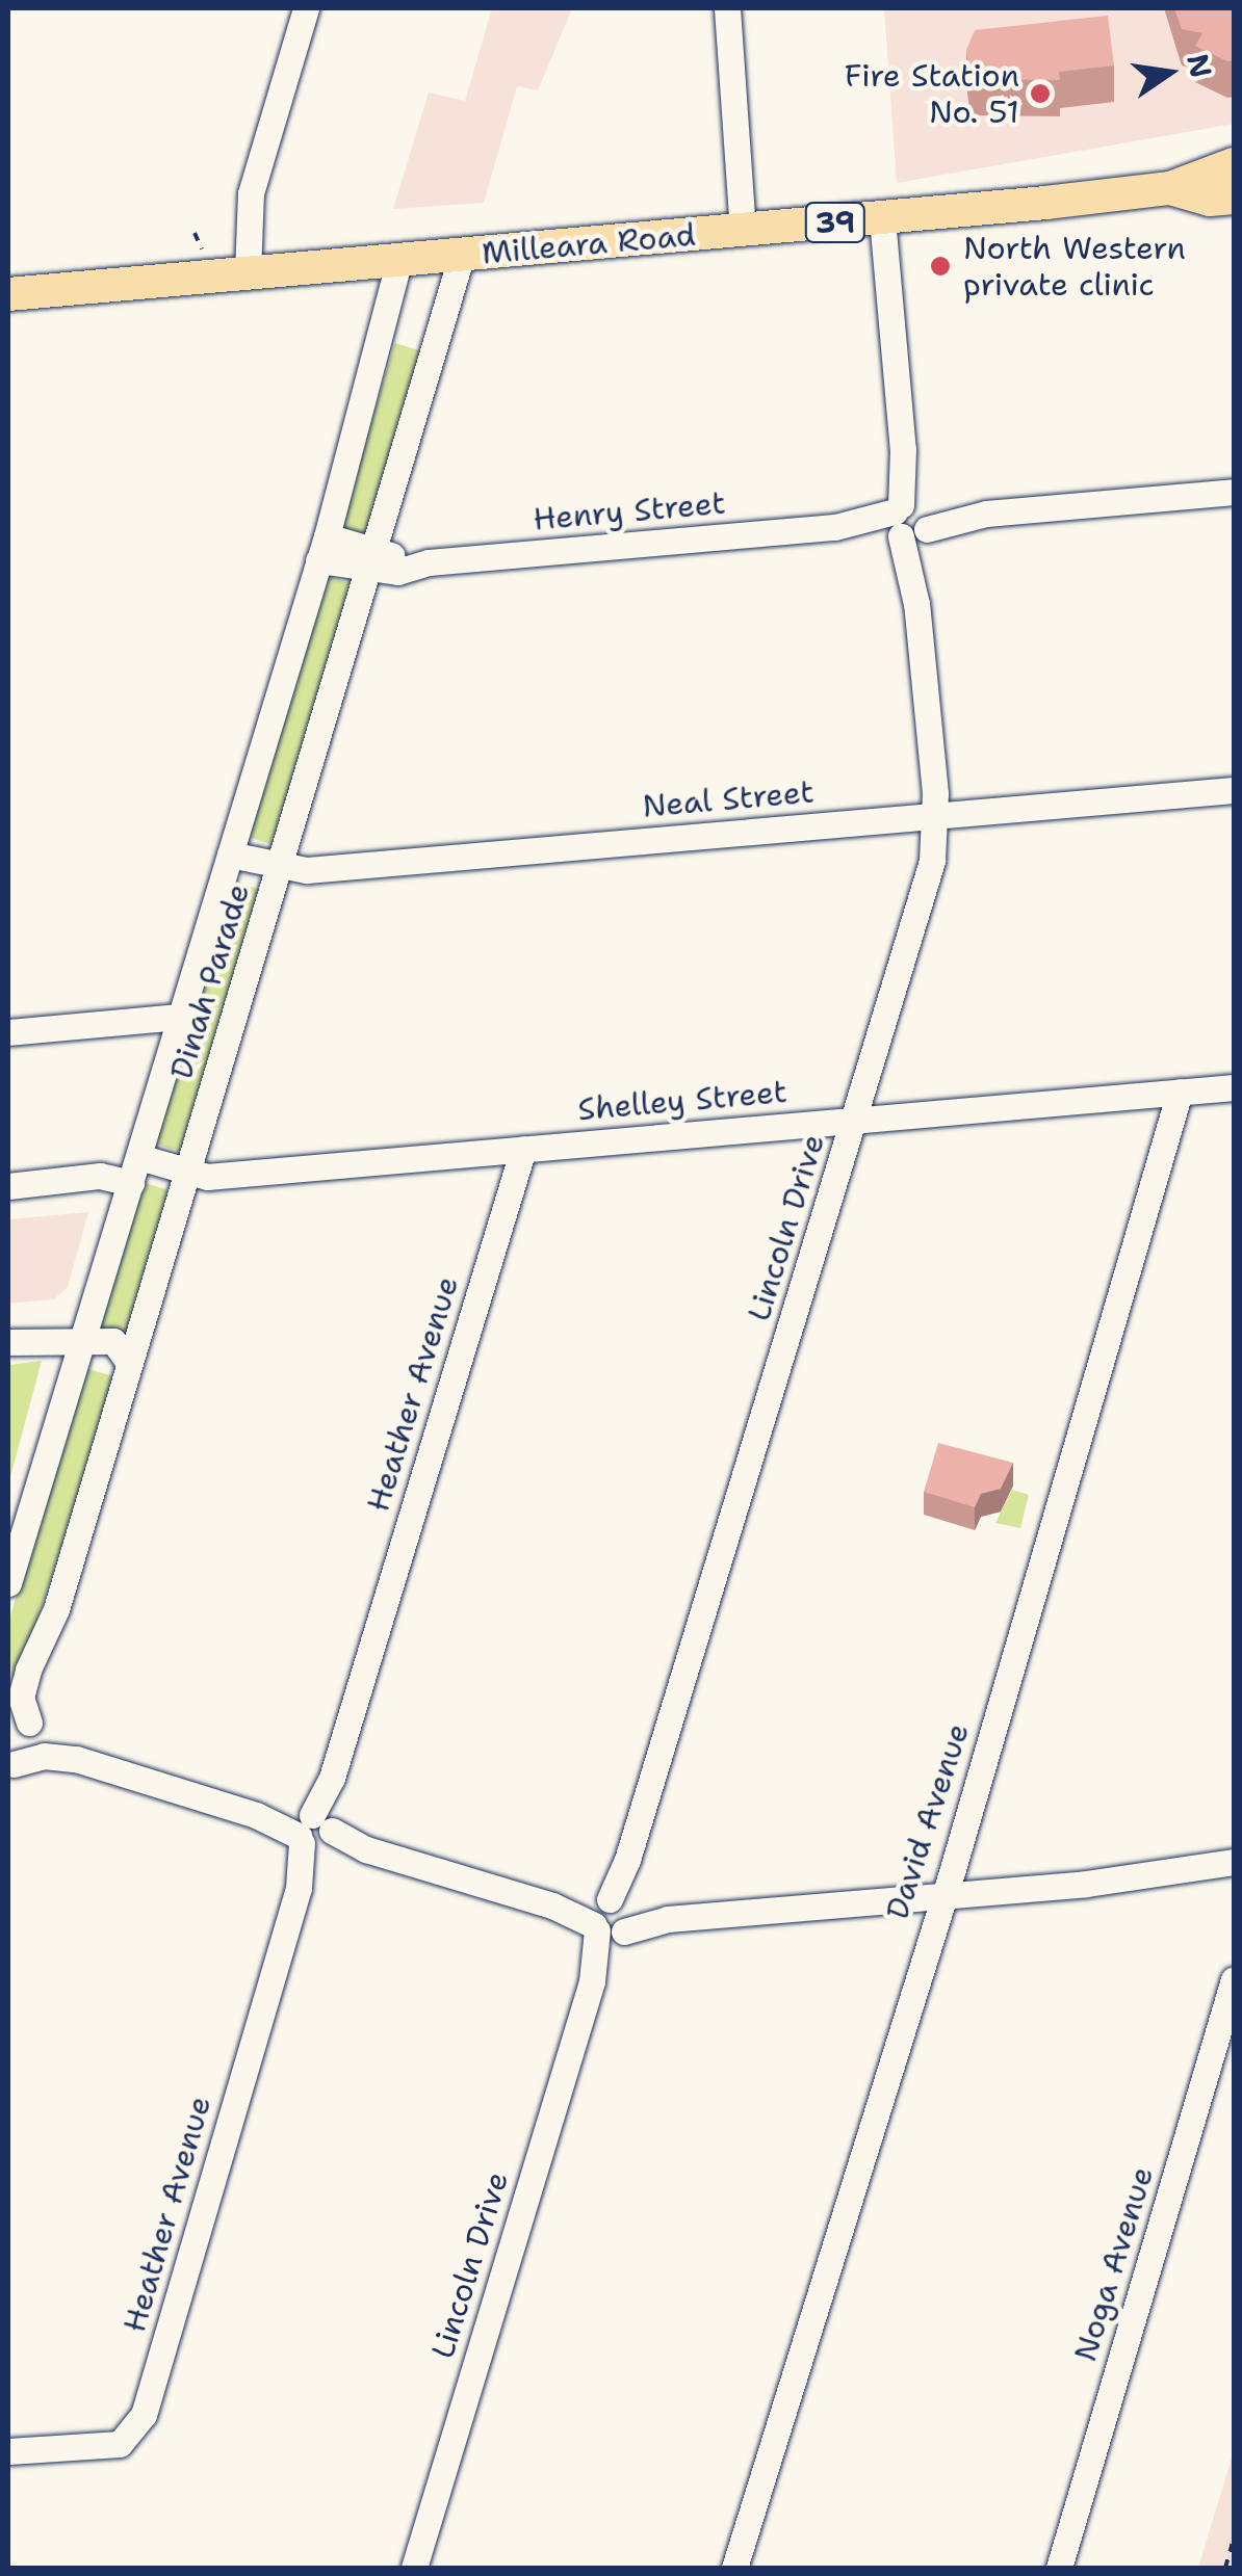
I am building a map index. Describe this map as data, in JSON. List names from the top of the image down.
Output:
{
  "streets": {
    "main road": ["39", "Milleara Road"],
    "street": [
      "Henry Street",
      "Neal Street",
      "Dinah Parade",
      "Shelley Street",
      "Lincoln Drive",
      "Heather Avenue",
      "David Avenue",
      "Noga Avenue"
    ]
  },
  "crossings": [
    ["Milleara Road", "Dinah Parade"],
    ["Milleara Road", "Lincoln Drive"],
    ["Henry Street", "Dinah Parade"],
    ["Henry Street", "Lincoln Drive"],
    ["Neal Street", "Dinah Parade"],
    ["Neal Street", "Lincoln Drive"],
    ["Dinah Parade", "Shelley Street"],
    ["Shelley Street", "Lincoln Drive"],
    ["Shelley Street", "Heather Avenue"],
    ["Shelley Street", "David Avenue"]
  ],
  "places": ["Fire Station No. 51", "North Western private clinic"],
  "north": "right"
}
